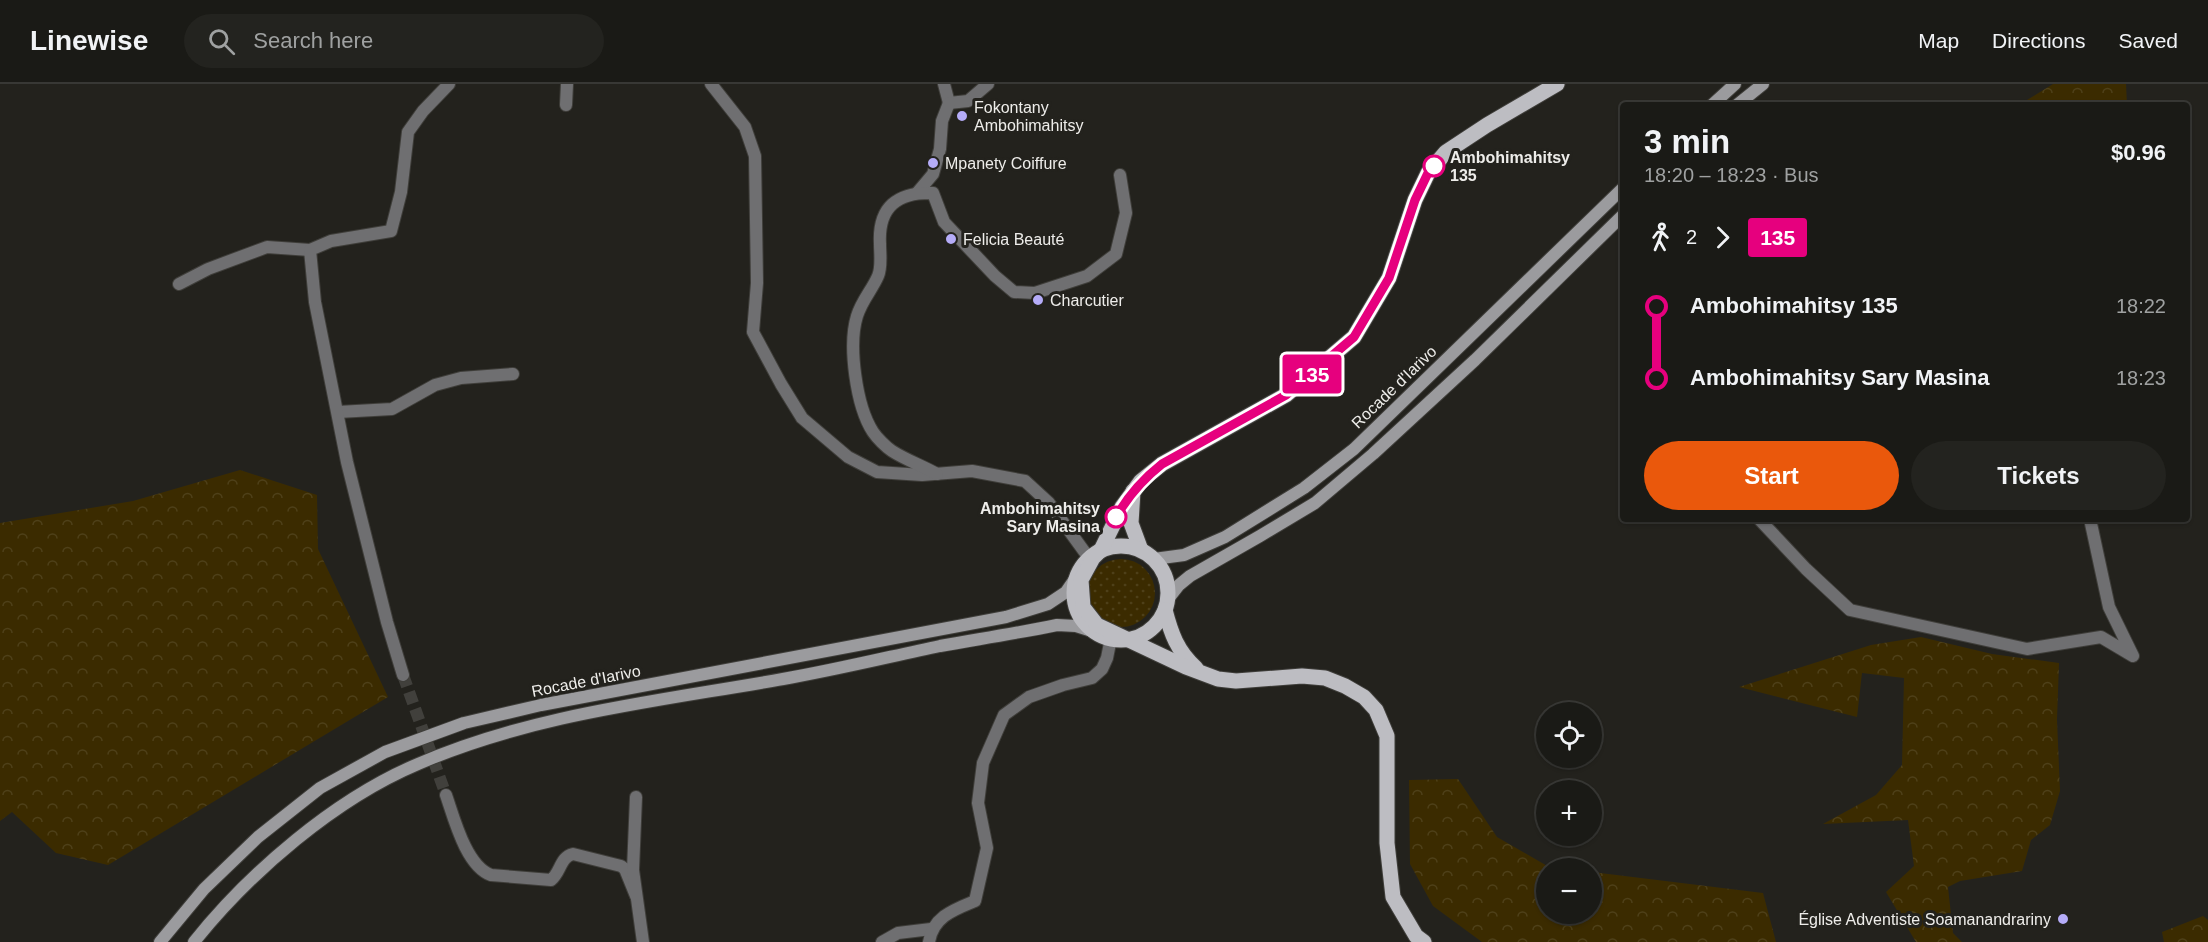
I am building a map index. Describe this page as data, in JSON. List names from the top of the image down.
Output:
{
  "streets": {
    "main road": ["Rocade d'Iarivo"]
  },
  "places": [
    "Fokontany Ambohimahitsy",
    "Mpanety Coiffure",
    "Ambohimahitsy 135",
    "Felicia Beauté",
    "Charcutier",
    "Ambohimahitsy Sary Masina",
    "Église Adventiste Soamanandrariny"
  ],
  "lines": ["bus line 135"],
  "page": {
    "header": "Linewise",
    "search": "Search here",
    "nav": ["Map", "Directions", "Saved"],
    "on_map": "135",
    "heading": ["3 min", "18:20 – 18:23 · Bus", "$0.96"],
    "legs": ["2", "135"],
    "list": [
      {
        "name": "Ambohimahitsy 135",
        "value": "18:22"
      },
      {
        "name": "Ambohimahitsy Sary Masina",
        "value": "18:23"
      }
    ],
    "buttons": ["Start", "Tickets"],
    "map_buttons": ["+", "−"]
  }
}
